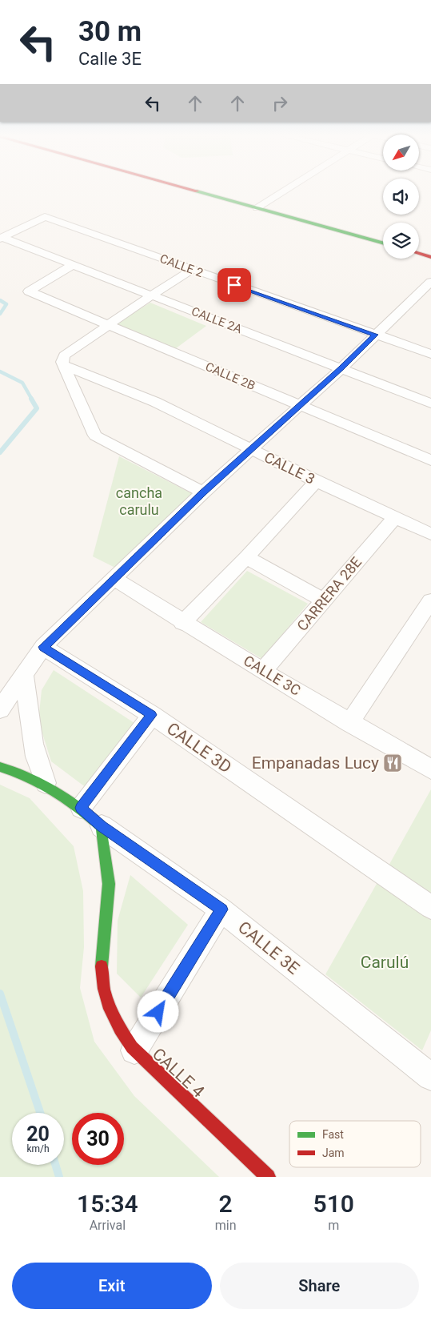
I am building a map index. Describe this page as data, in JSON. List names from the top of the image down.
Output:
{
  "streets": {
    "main road": ["CALLE 4"],
    "street": [
      "CALLE 2",
      "CALLE 2A",
      "CALLE 2B",
      "CALLE 3",
      "CARRERA 28E",
      "CALLE 3C",
      "CALLE 3D",
      "CALLE 3E"
    ]
  },
  "crossings": [
    ["CALLE 2", "CALLE 2A"],
    ["CALLE 2A", "CALLE 2B"],
    ["CALLE 3", "CARRERA 28E"],
    ["CARRERA 28E", "CALLE 3C"],
    ["CALLE 3E", "CALLE 4"]
  ],
  "parks": ["cancha carulu", "Carulú"],
  "places": {
    "restaurant": ["Empanadas Lucy"]
  },
  "legend": ["Fast", "Jam"],
  "north": "bottom left",
  "page": {
    "turn": ["30 m", "Calle 3E"],
    "speed": "20 km/h",
    "limit": "30",
    "eta": [
      "15:34",
      "Arrival",
      "2",
      "min",
      "510",
      "m"
    ],
    "buttons": ["Exit", "Share"]
  }
}
